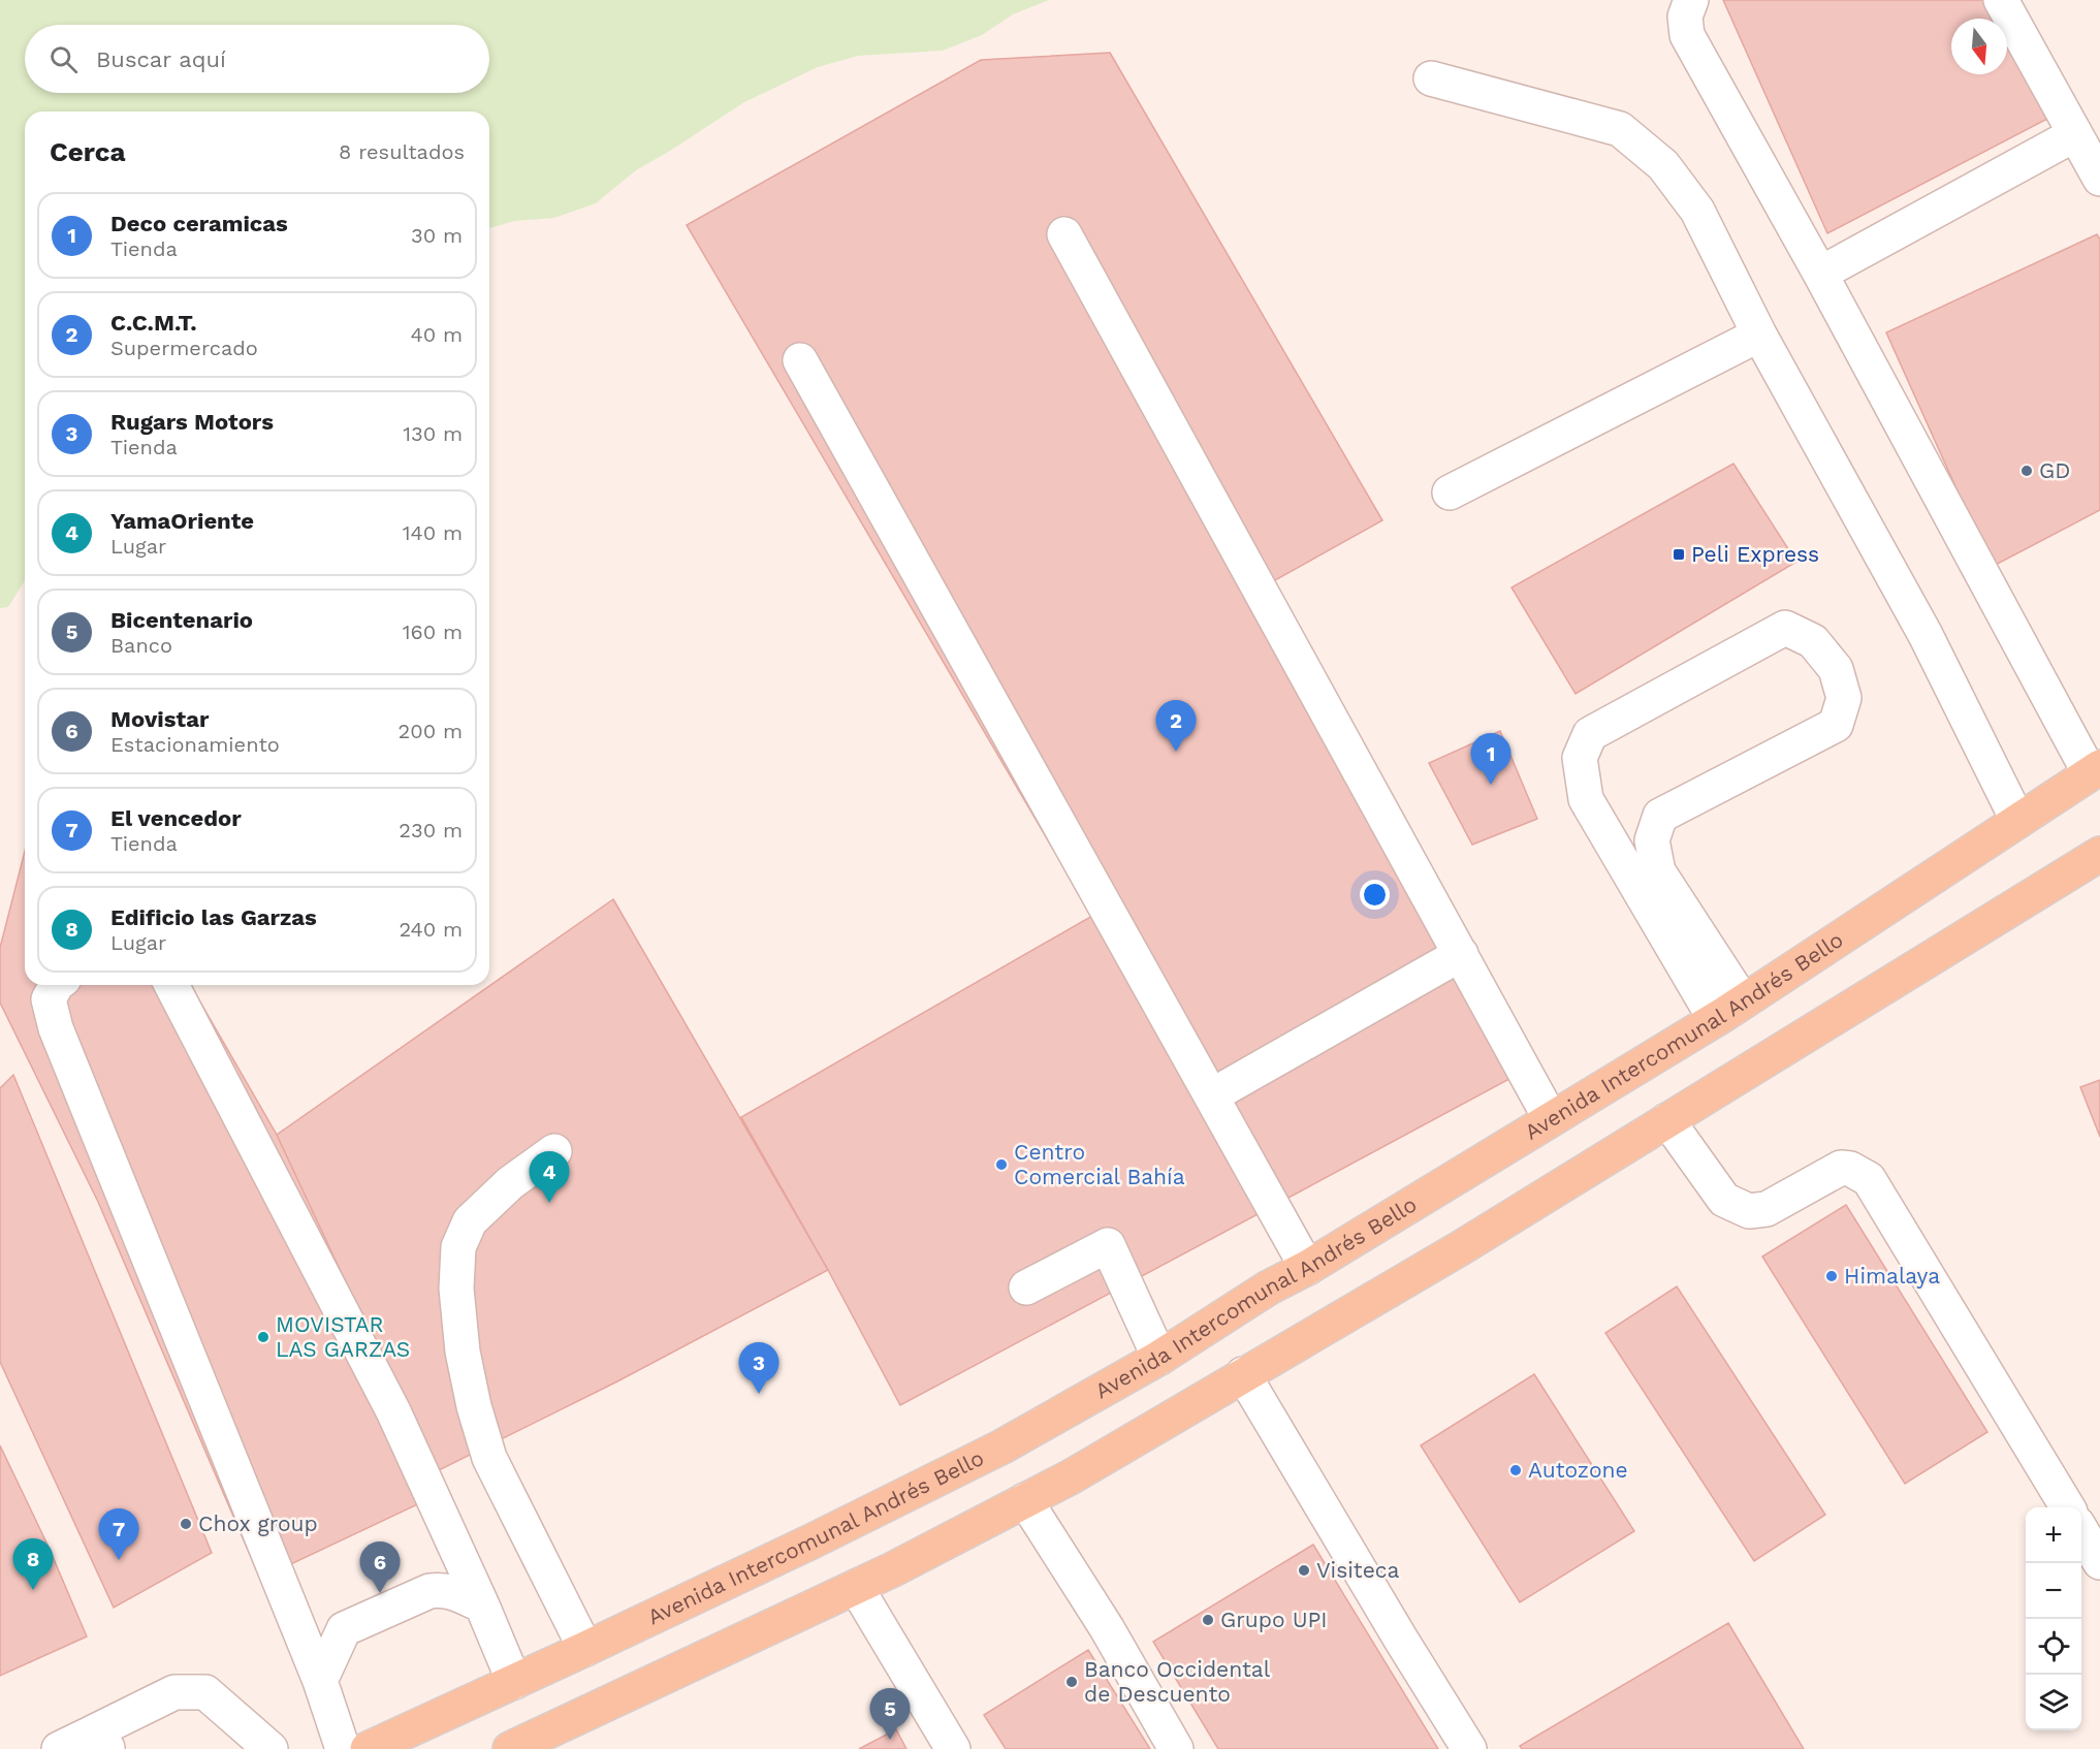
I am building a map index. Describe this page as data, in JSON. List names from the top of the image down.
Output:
{
  "streets": {
    "main road": ["Avenida Intercomunal Andrés Bello"]
  },
  "places": {
    "other": [
      "GD",
      "Centro Comercial Bahía",
      "Himalaya",
      "MOVISTAR LAS GARZAS",
      "Autozone",
      "Chox group",
      "Visiteca",
      "Grupo UPI",
      "Banco Occidental de Descuento"
    ],
    "transit": ["Peli Express"]
  },
  "north": "bottom",
  "page": {
    "search": "Buscar aquí",
    "heading": ["Cerca", "8 resultados"],
    "list": [
      {
        "mark": "1",
        "name": "Deco ceramicas",
        "note": "Tienda",
        "value": "30 m"
      },
      {
        "mark": "2",
        "name": "C.C.M.T.",
        "note": "Supermercado",
        "value": "40 m"
      },
      {
        "mark": "3",
        "name": "Rugars Motors",
        "note": "Tienda",
        "value": "130 m"
      },
      {
        "mark": "4",
        "name": "YamaOriente",
        "note": "Lugar",
        "value": "140 m"
      },
      {
        "mark": "5",
        "name": "Bicentenario",
        "note": "Banco",
        "value": "160 m"
      },
      {
        "mark": "6",
        "name": "Movistar",
        "note": "Estacionamiento",
        "value": "200 m"
      },
      {
        "mark": "7",
        "name": "El vencedor",
        "note": "Tienda",
        "value": "230 m"
      },
      {
        "mark": "8",
        "name": "Edificio las Garzas",
        "note": "Lugar",
        "value": "240 m"
      }
    ],
    "pins": [
      "2",
      "1",
      "4",
      "3",
      "7",
      "8",
      "6",
      "5"
    ],
    "map_buttons": ["+", "−"]
  }
}
